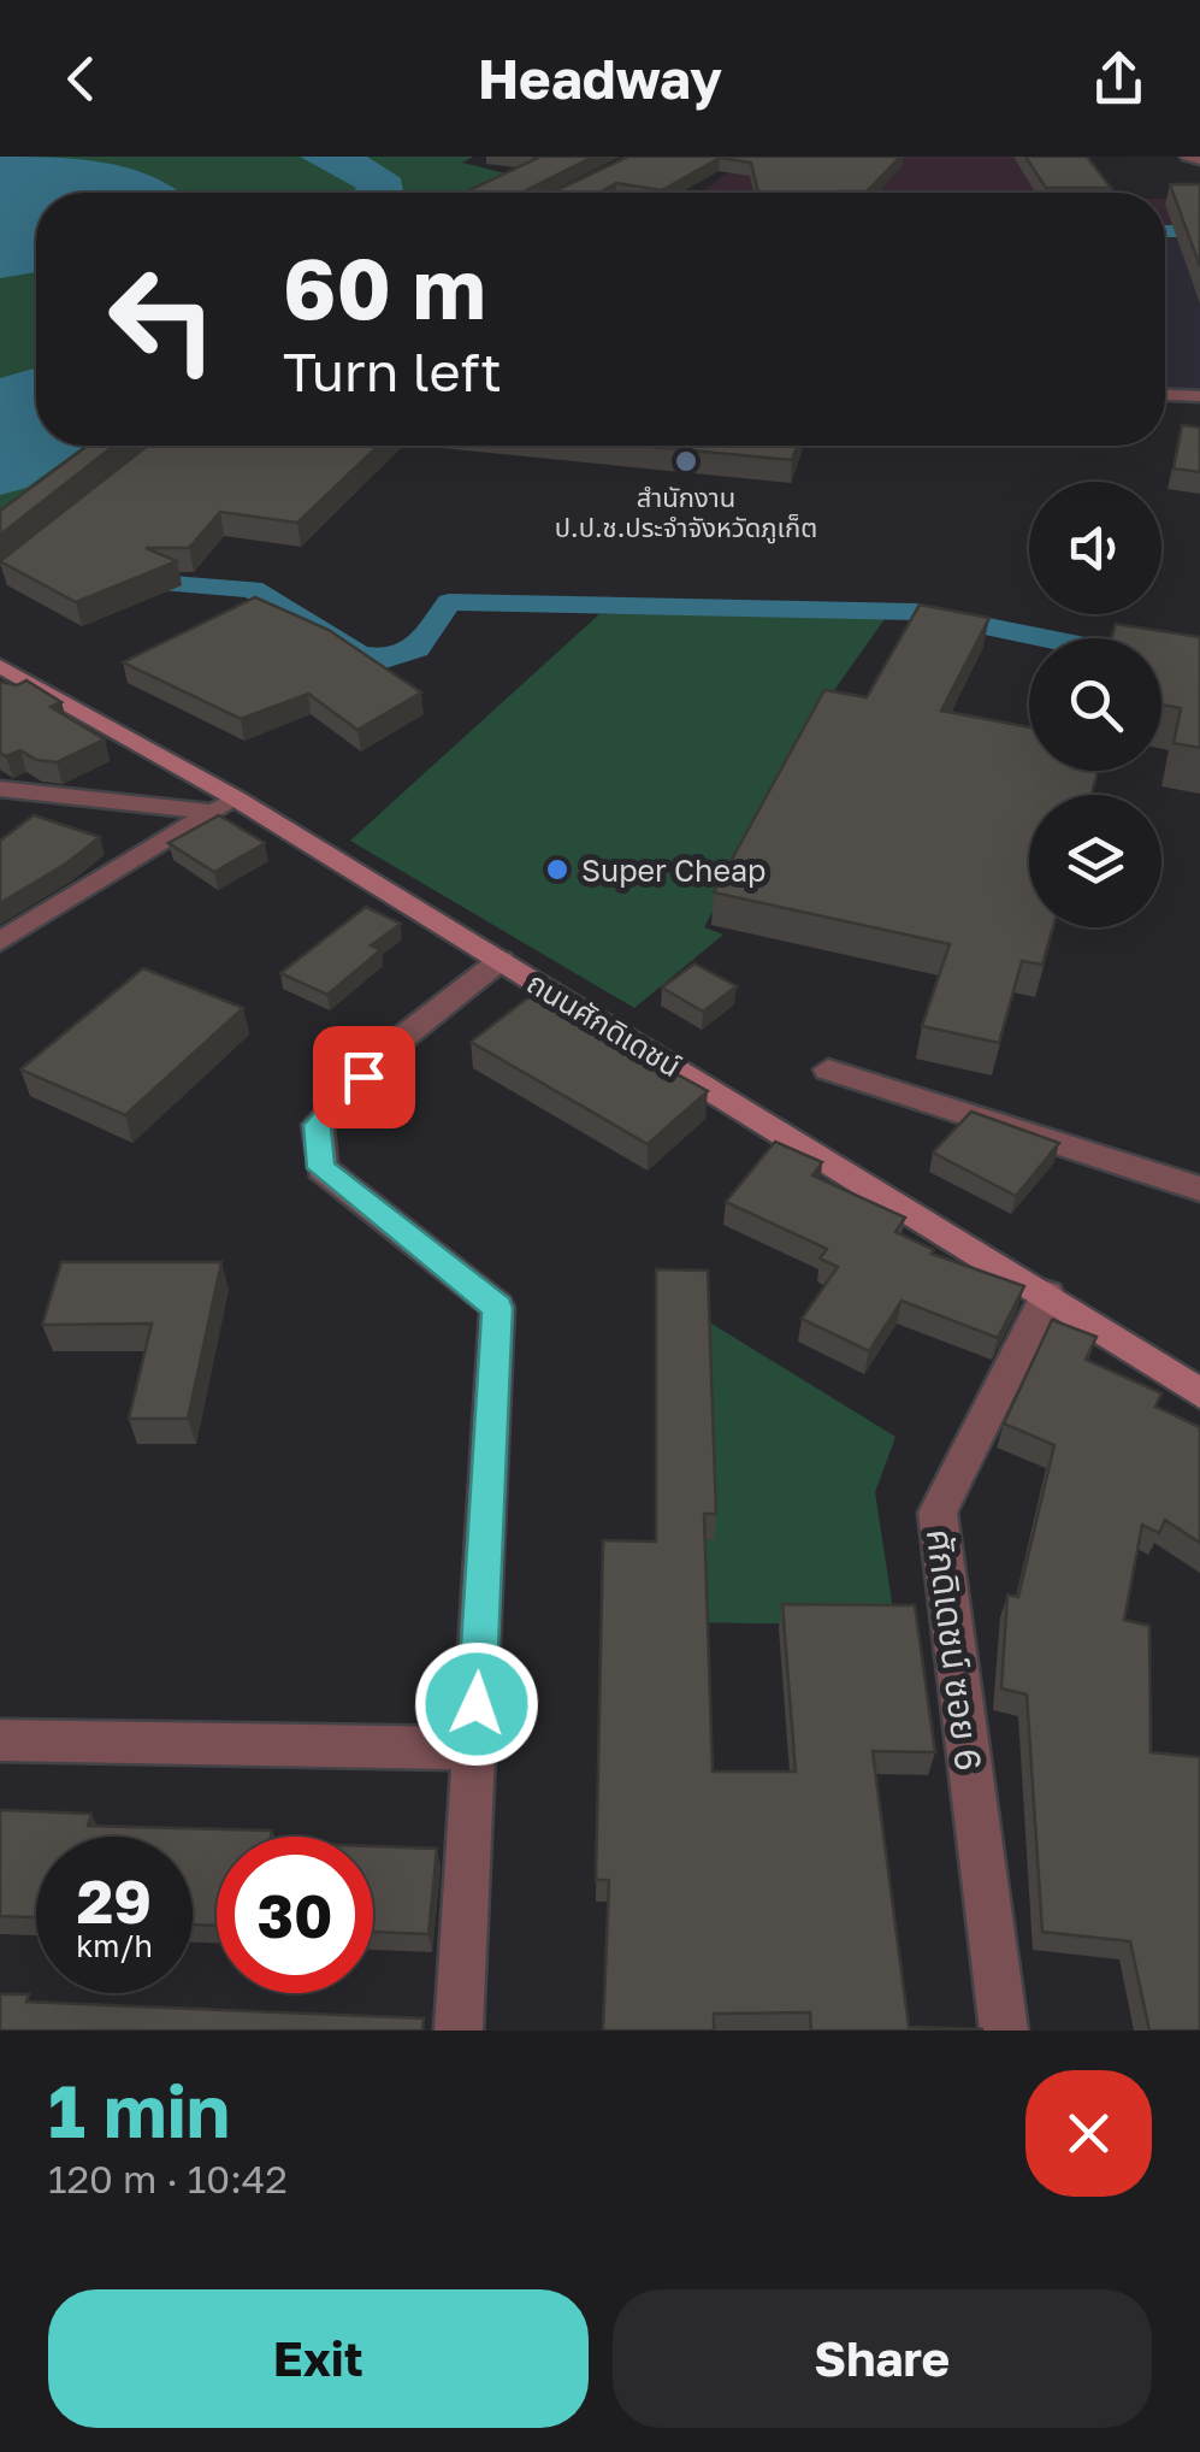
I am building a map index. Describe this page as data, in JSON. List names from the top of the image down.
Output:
{
  "streets": {
    "main road": ["ถนนศักดิเดชน์"],
    "street": ["ศักดิเดชน์ ซอย 6"]
  },
  "crossings": [
    ["ถนนศักดิเดชน์", "ศักดิเดชน์ ซอย 6"]
  ],
  "places": ["สำนักงาน ป.ป.ช.ประจำจังหวัดภูเก็ต", "Super Cheap"],
  "page": {
    "header": "Headway",
    "turn": ["60 m", "Turn left"],
    "speed": "29 km/h",
    "limit": "30",
    "heading": ["1 min", "120 m · 10:42"],
    "buttons": ["Exit", "Share"]
  }
}
